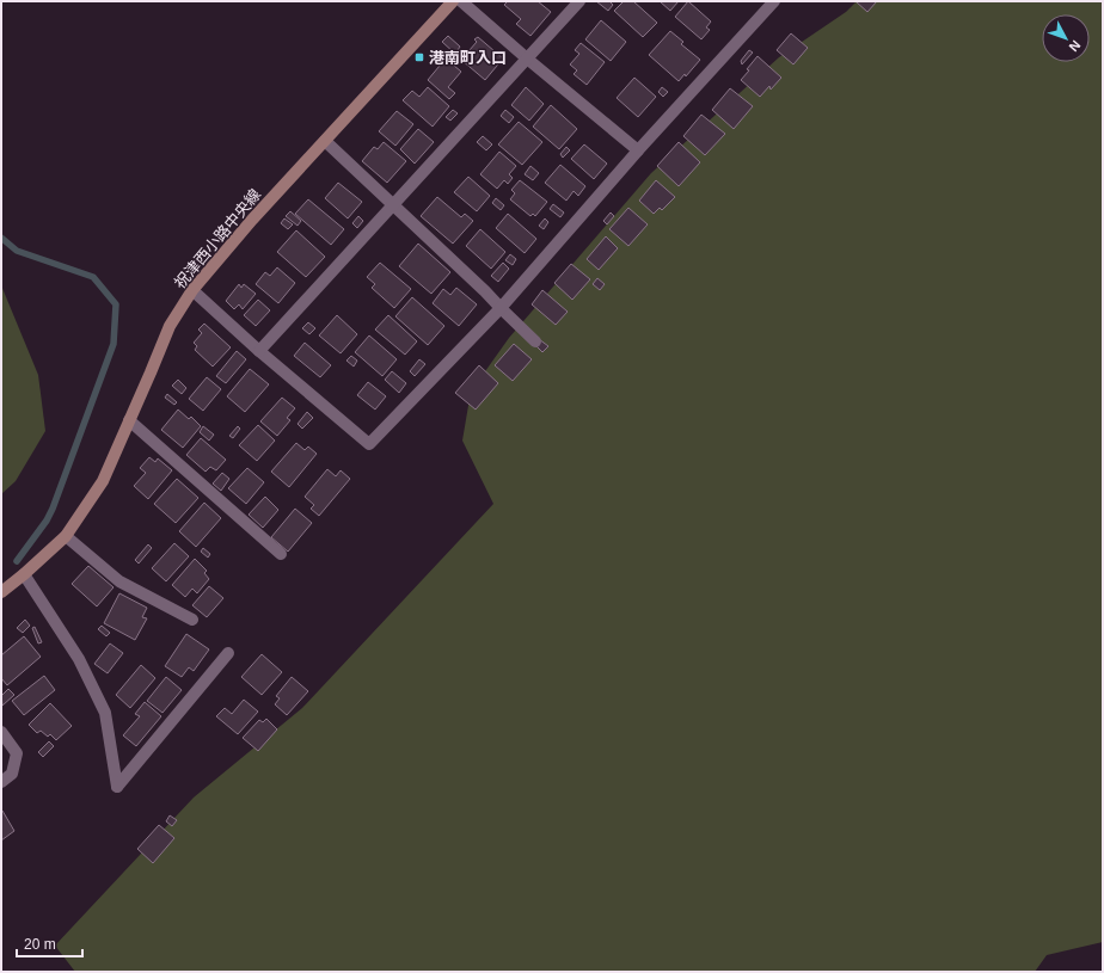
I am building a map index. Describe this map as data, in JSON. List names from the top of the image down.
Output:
{
  "streets": {
    "main road": ["祝津西小路中央線"]
  },
  "places": {
    "transit": ["港南町入口"]
  },
  "scale_bar": "20 m",
  "north": "bottom right"
}
